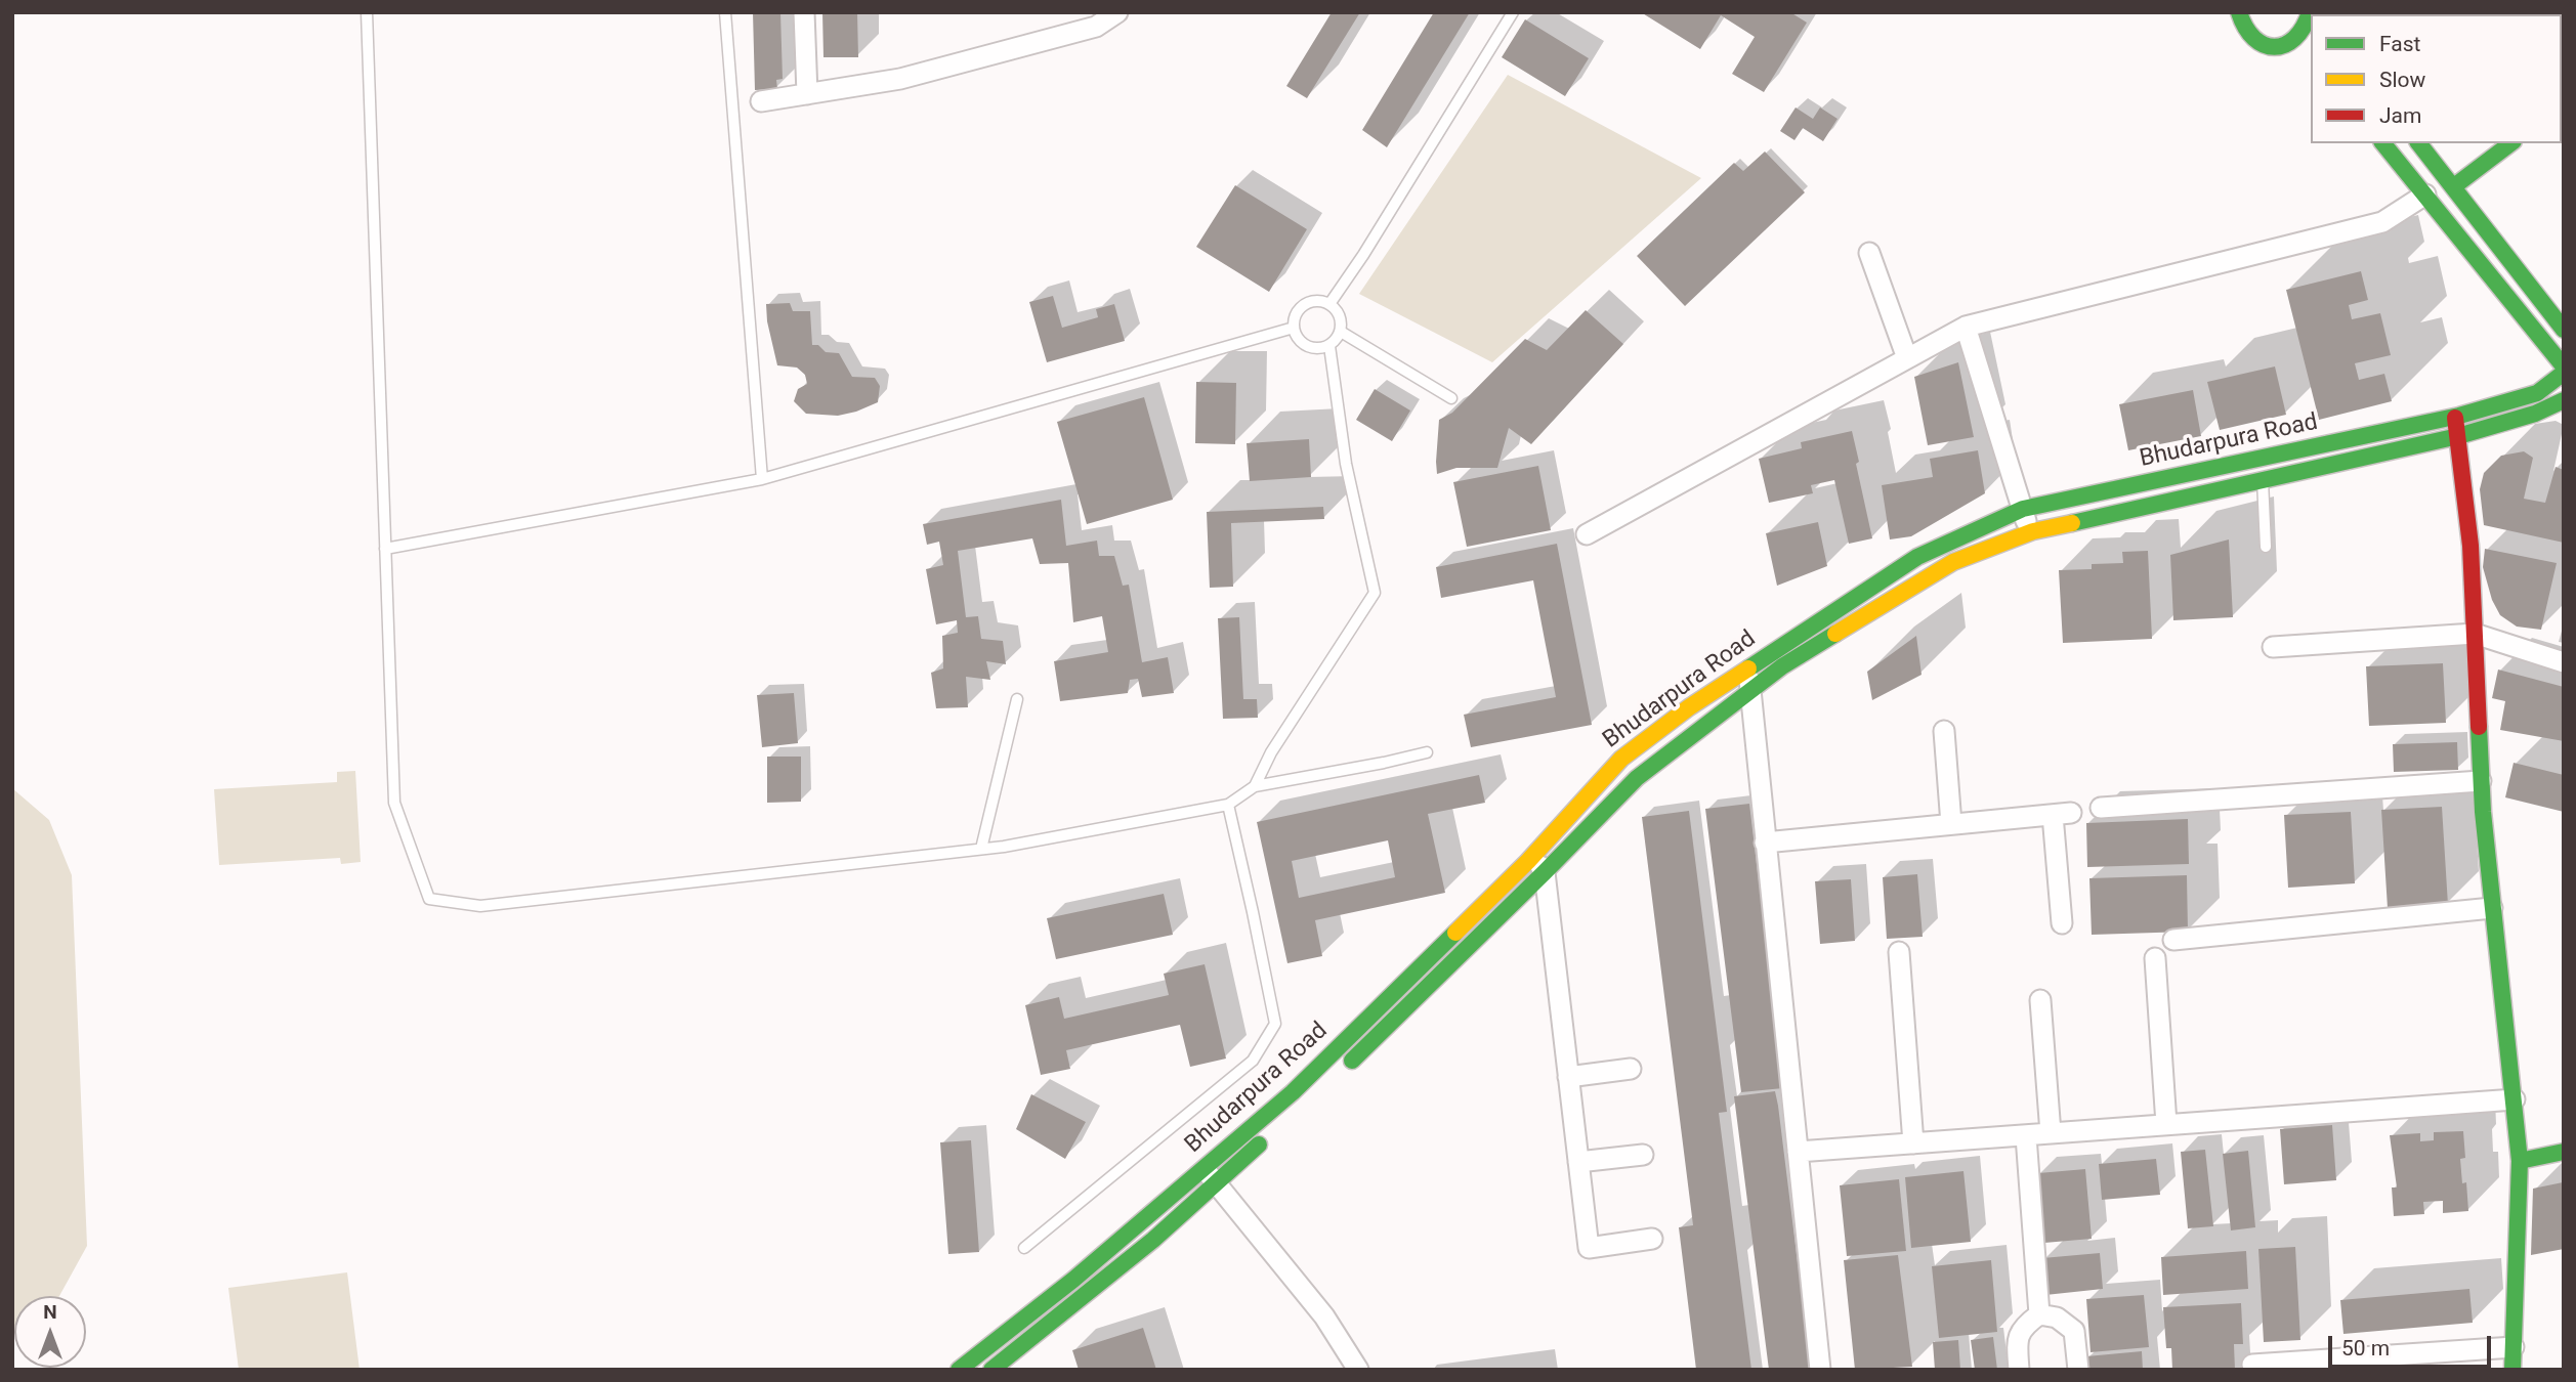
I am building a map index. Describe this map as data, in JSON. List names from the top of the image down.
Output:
{
  "streets": {
    "street": ["Bhudarpura Road"]
  },
  "legend": ["Fast", "Slow", "Jam"],
  "scale_bar": "50 m",
  "north": "top"
}
